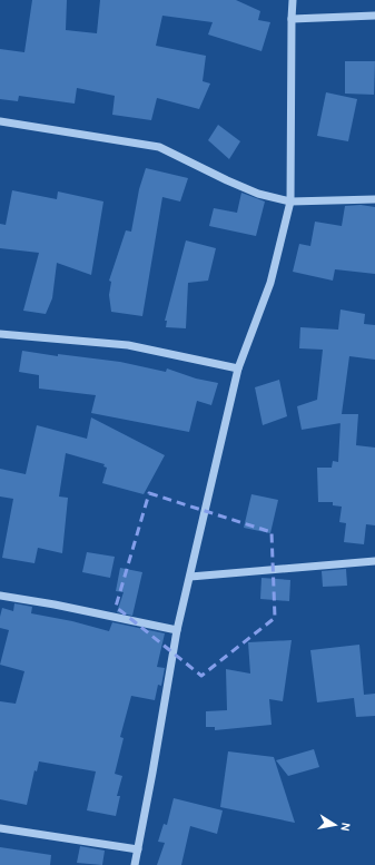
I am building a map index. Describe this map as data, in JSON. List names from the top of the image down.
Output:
{
  "north": "right"
}
